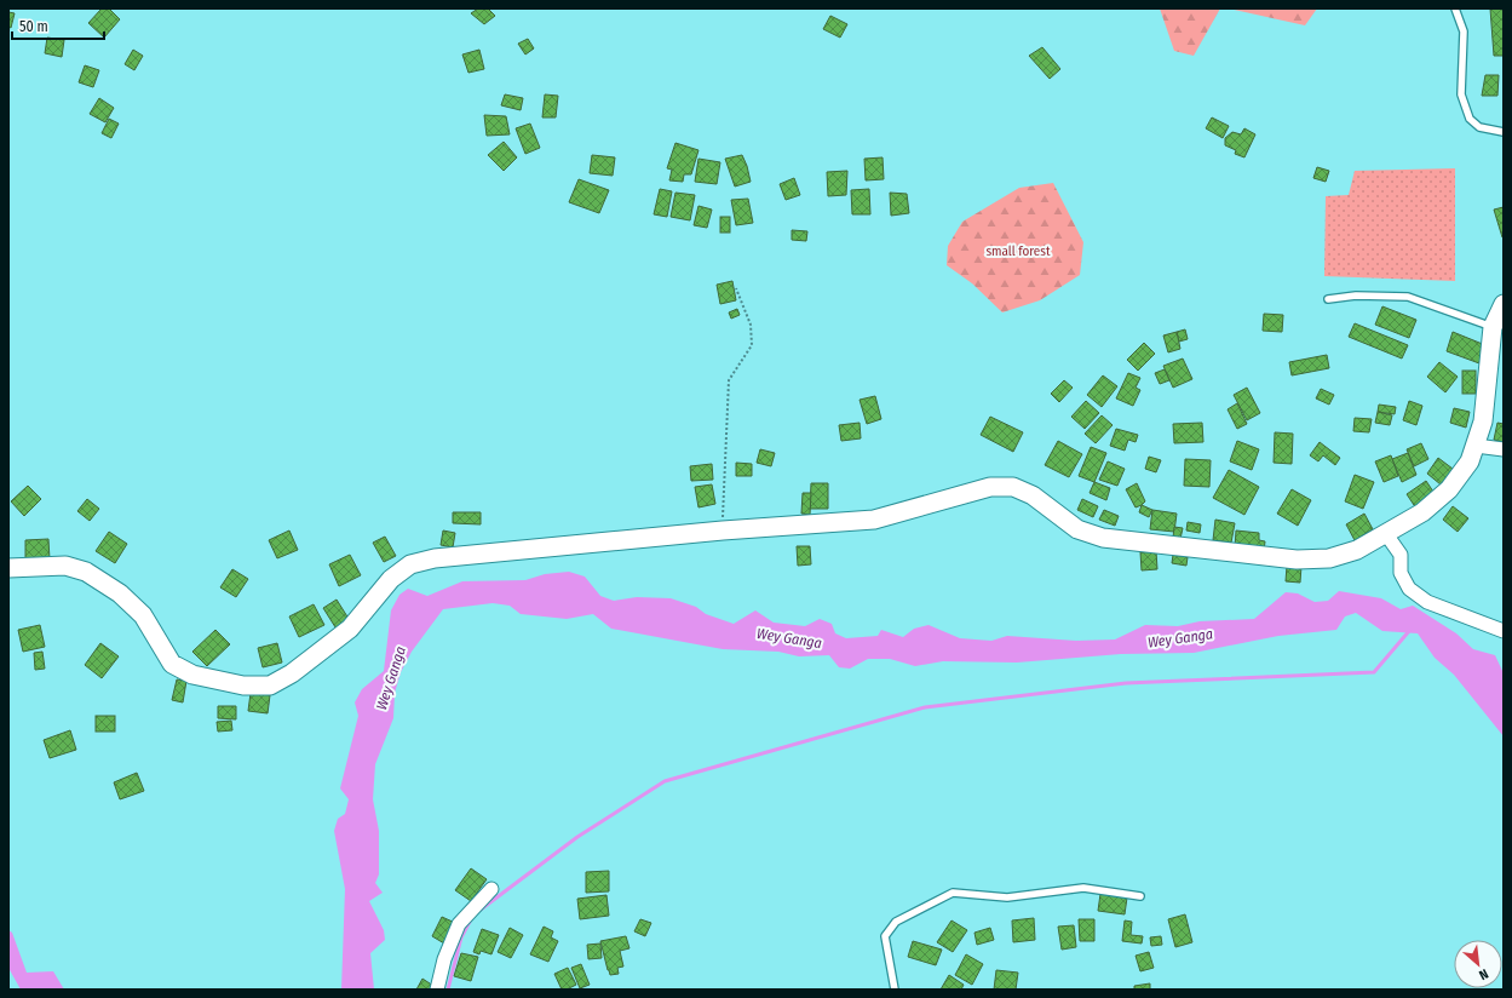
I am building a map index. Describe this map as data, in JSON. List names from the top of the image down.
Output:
{
  "water": ["Wey Ganga"],
  "parks": ["small forest"],
  "scale_bar": "50 m",
  "north": "bottom right"
}
